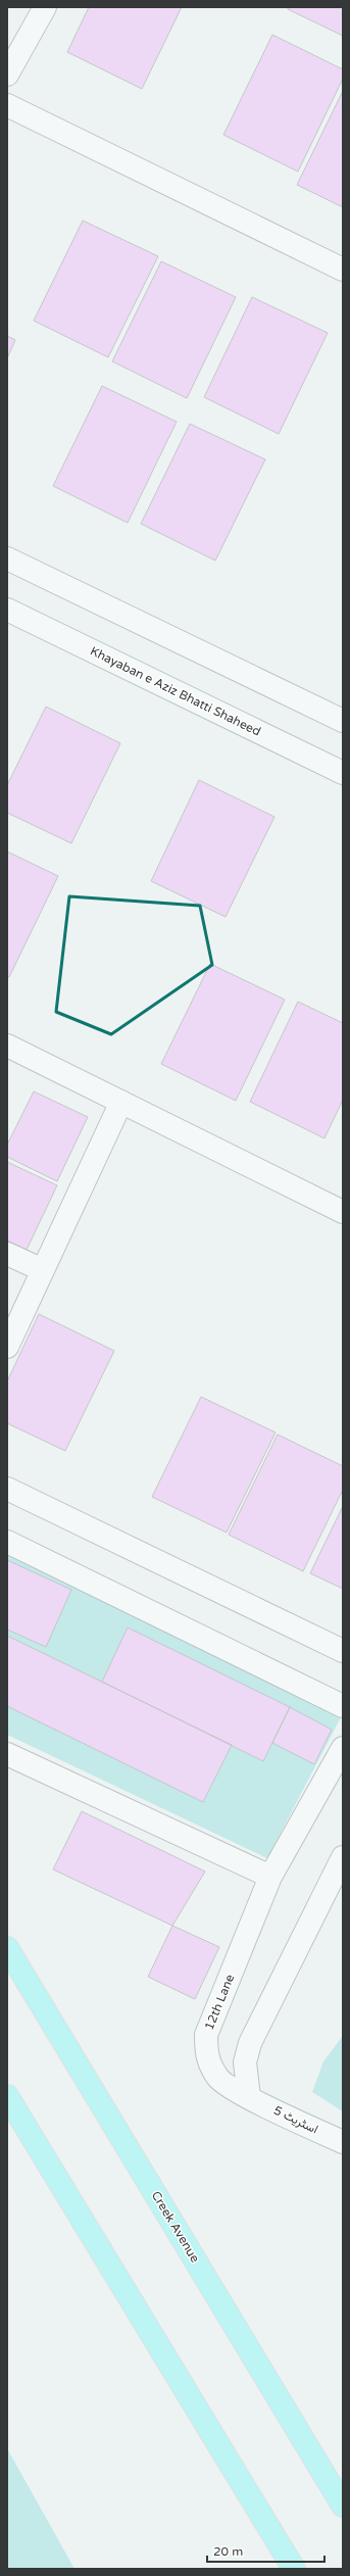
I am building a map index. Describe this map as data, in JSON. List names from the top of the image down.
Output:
{
  "streets": {
    "main road": ["Creek Avenue"],
    "street": ["Khayaban e Aziz Bhatti Shaheed", "12th Lane", "اسٹریٹ 5"]
  },
  "crossings": [
    ["12th Lane", "اسٹریٹ 5"]
  ],
  "scale_bar": "20 m"
}
